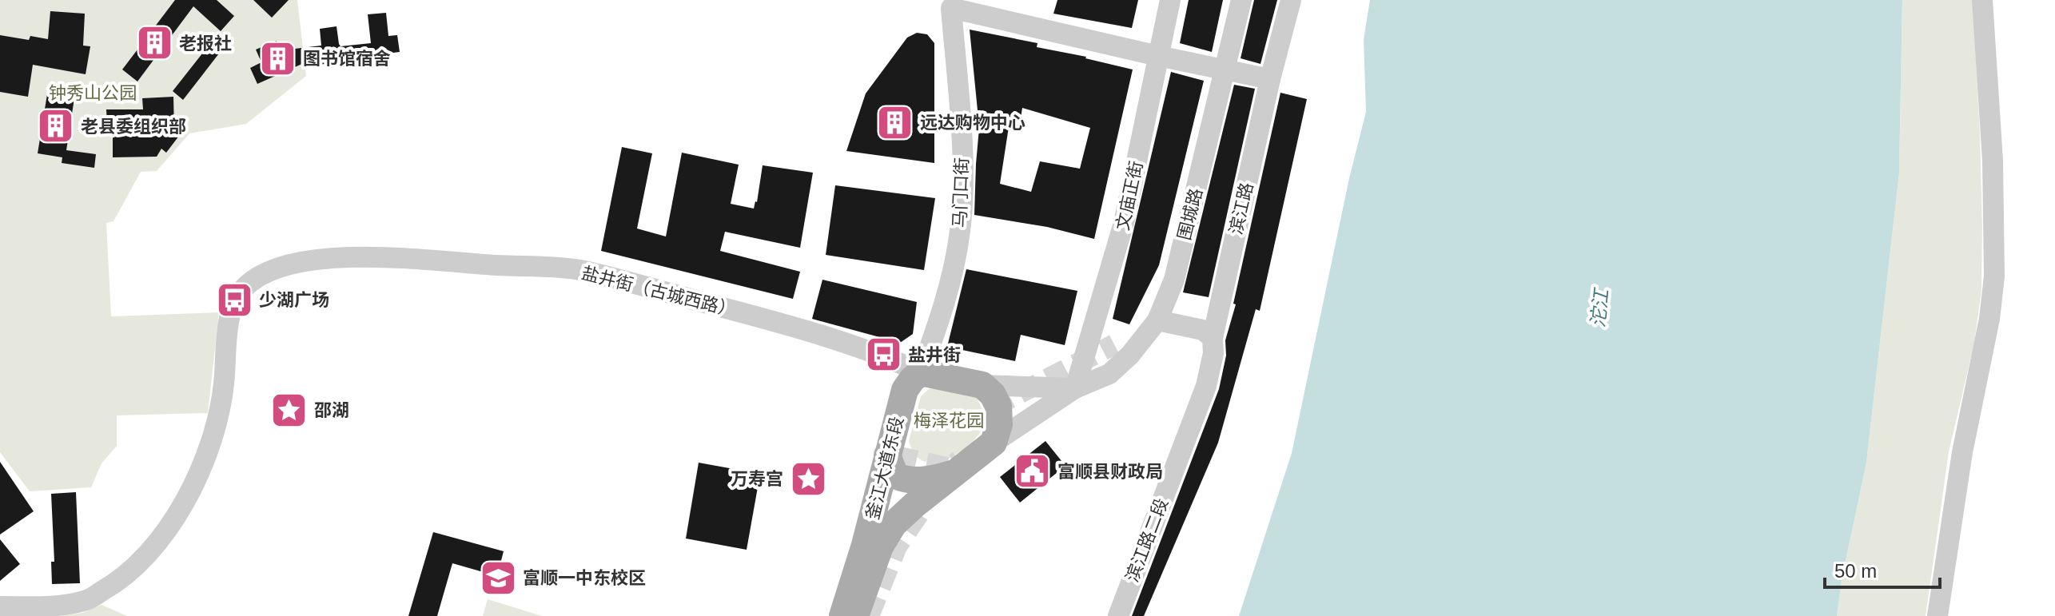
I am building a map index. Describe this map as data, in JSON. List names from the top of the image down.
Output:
{
  "streets": {
    "main road": ["釜江大道东段"],
    "street": [
      "马门口街",
      "文庙正街",
      "滨江路",
      "围城路",
      "盐井街（古城西路）",
      "滨江路二段"
    ]
  },
  "crossings": [
    ["马门口街", "文庙正街"],
    ["马门口街", "盐井街（古城西路）"],
    ["马门口街", "釜江大道东段"],
    ["文庙正街", "围城路"],
    ["滨江路", "滨江路二段"],
    ["盐井街（古城西路）", "釜江大道东段"]
  ],
  "water": ["沱江"],
  "parks": ["钟秀山公园", "梅泽花园"],
  "places": {
    "building": [
      "老报社",
      "图书馆宿舍",
      "远达购物中心",
      "老县委组织部"
    ],
    "bus stop": ["少湖广场", "盐井街"],
    "place": ["邵湖", "万寿宫"],
    "public building": ["富顺县财政局"],
    "school or university": ["富顺一中东校区"]
  },
  "scale_bar": "50 m"
}
